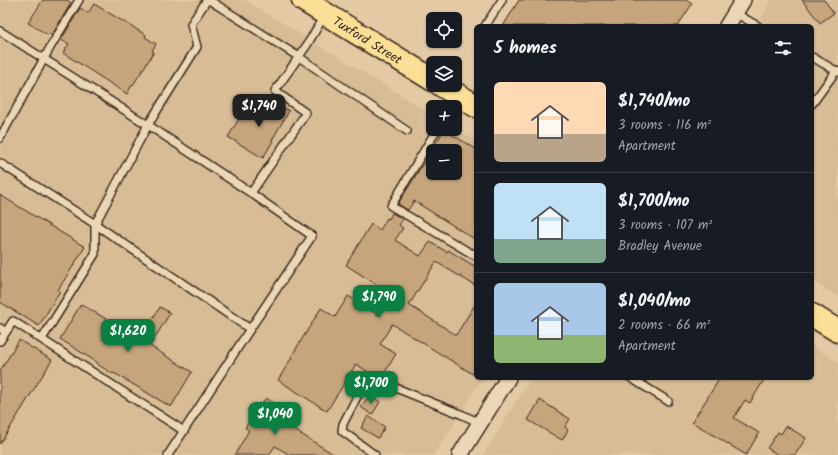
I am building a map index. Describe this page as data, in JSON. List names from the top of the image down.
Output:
{
  "streets": {
    "main road": ["Tuxford Street"]
  },
  "page": {
    "map_buttons": ["+", "−"],
    "heading": "5 homes",
    "list": [
      {
        "name": "$1,740/mo",
        "note": "3 rooms · 116 m² · Apartment"
      },
      {
        "name": "$1,700/mo",
        "note": "3 rooms · 107 m² · Bradley Avenue"
      },
      {
        "name": "$1,040/mo",
        "note": "2 rooms · 66 m² · Apartment"
      }
    ],
    "price": [
      "$1,740",
      "$1,790",
      "$1,620",
      "$1,700",
      "$1,040"
    ]
  }
}
